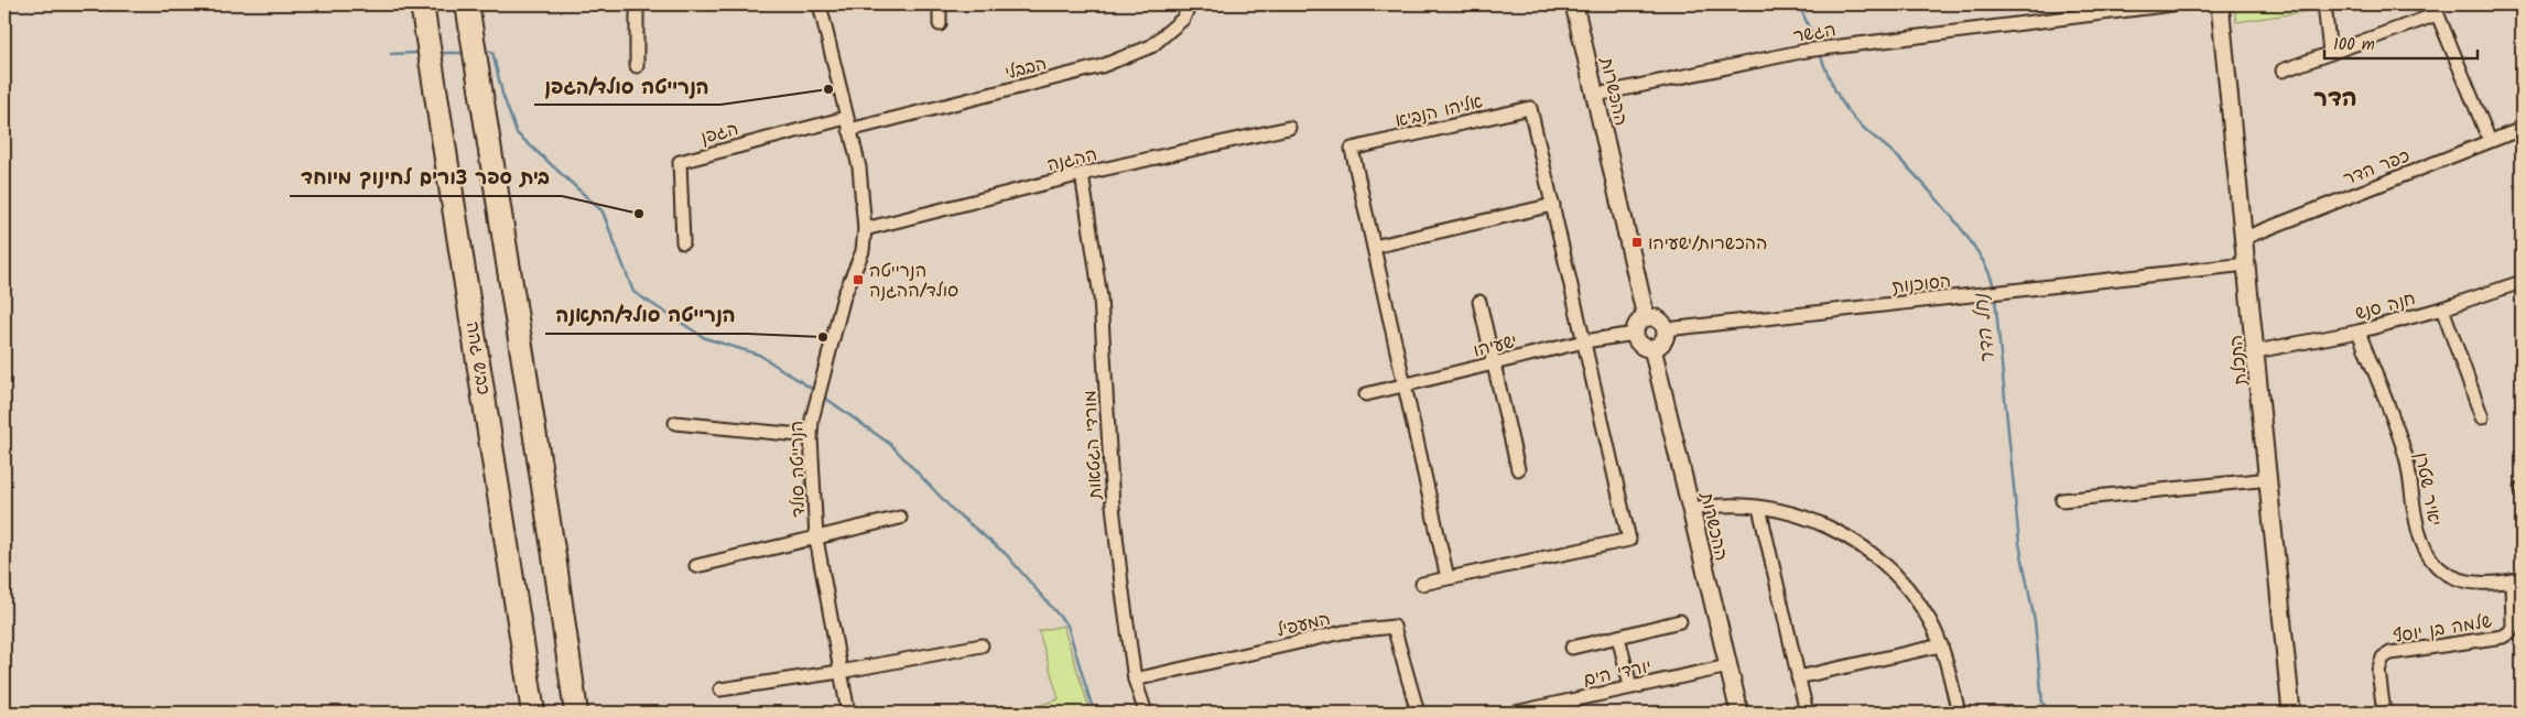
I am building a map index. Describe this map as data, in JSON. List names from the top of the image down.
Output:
{
  "streets": {
    "highway": ["כביש גהה"],
    "street": [
      "הגשר",
      "הבבלי",
      "ההכשרות",
      "אליהו הנביא",
      "הגפן",
      "ההגנה",
      "כפר הדר",
      "הסוכנות",
      "חנה סנש",
      "ישעיהו",
      "התכלת",
      "מורדי הגטאות",
      "הנרייטה סולד",
      "יאיר שטרן",
      "המעפיל",
      "שלמה בן יוסף",
      "יורדי הים"
    ]
  },
  "crossings": [
    ["הגשר", "ההכשרות"],
    ["הבבלי", "הגפן"],
    ["הבבלי", "הנרייטה סולד"],
    ["ההכשרות", "הסוכנות"],
    ["ההכשרות", "ישעיהו"],
    ["ההכשרות", "יורדי הים"],
    ["אליהו הנביא", "ישעיהו"],
    ["הגפן", "הנרייטה סולד"],
    ["ההגנה", "מורדי הגטאות"],
    ["ההגנה", "הנרייטה סולד"],
    ["כפר הדר", "התכלת"],
    ["הסוכנות", "ישעיהו"],
    ["הסוכנות", "התכלת"],
    ["חנה סנש", "התכלת"],
    ["חנה סנש", "יאיר שטרן"],
    ["מורדי הגטאות", "המעפיל"],
    ["יאיר שטרן", "שלמה בן יוסף"]
  ],
  "districts": ["הדר"],
  "water": ["נחל הדר"],
  "places": {
    "other": ["הנרייטה סולד/הגפן", "בית ספר צורים לחינוך מיוחד", "הנרייטה סולד/התאנה"],
    "transit": ["ההכשרות/ישעיהו", "הנרייטה סולד/ההגנה"]
  },
  "scale_bar": "100 m"
}
